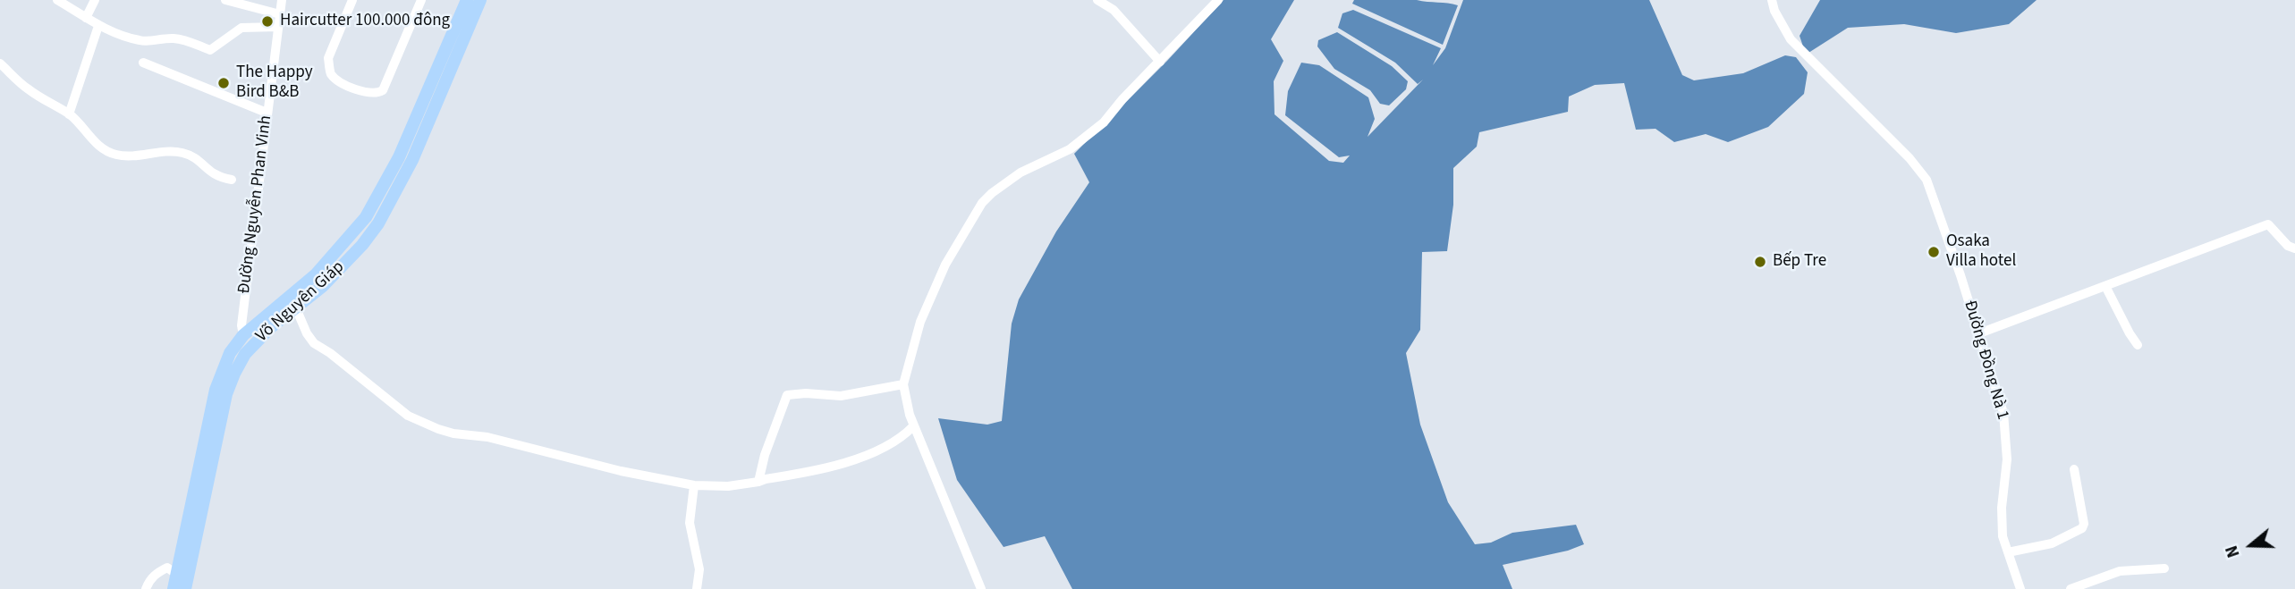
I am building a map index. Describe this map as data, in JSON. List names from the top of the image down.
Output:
{
  "streets": {
    "main road": ["Võ Nguyên Giáp"],
    "street": ["Đường Nguyễn Phan Vinh", "Đường Đồng Nà 1"]
  },
  "crossings": [
    ["Đường Nguyễn Phan Vinh", "Võ Nguyên Giáp"]
  ],
  "places": [
    "Haircutter 100.000 đông",
    "The Happy Bird B&B",
    "Osaka Villa hotel",
    "Bếp Tre"
  ],
  "north": "left"
}
